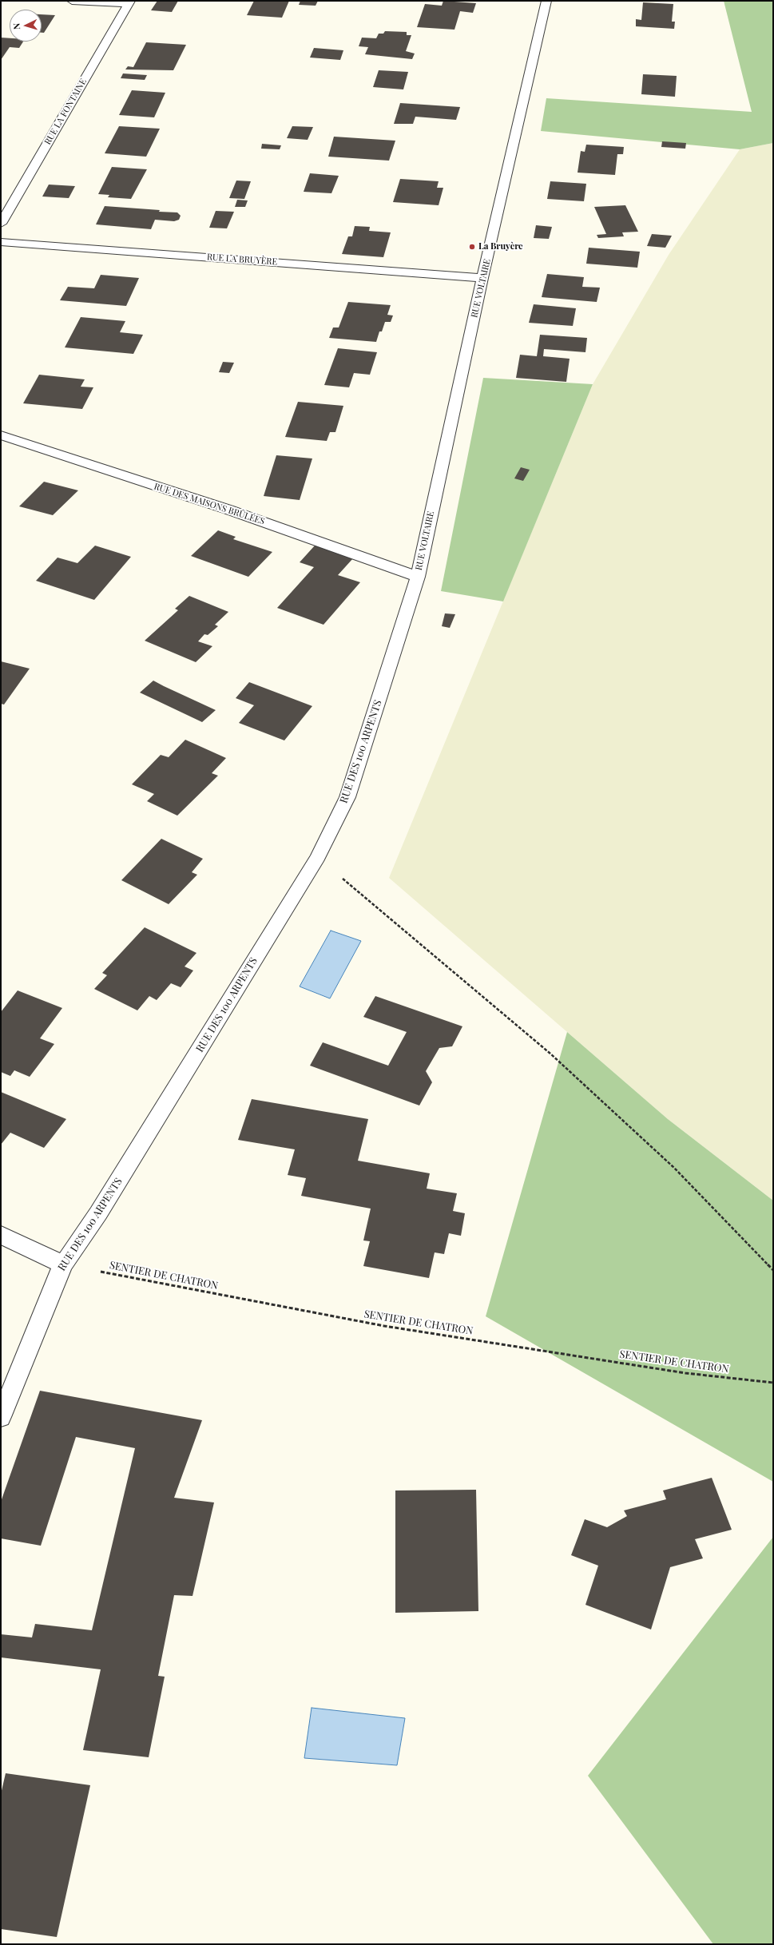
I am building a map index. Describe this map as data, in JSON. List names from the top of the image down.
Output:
{
  "streets": {
    "street": [
      "RUE LA FONTAINE",
      "RUE LA BRUYÈRE",
      "RUE VOLTAIRE",
      "RUE DES MAISONS BRÛLÉES",
      "RUE DES 100 ARPENTS"
    ],
    "path": ["SENTIER DE CHATRON"]
  },
  "crossings": [
    ["RUE LA BRUYÈRE", "RUE VOLTAIRE"],
    ["RUE VOLTAIRE", "RUE DES MAISONS BRÛLÉES"],
    ["RUE VOLTAIRE", "RUE DES 100 ARPENTS"],
    ["RUE DES MAISONS BRÛLÉES", "RUE DES 100 ARPENTS"],
    ["RUE DES 100 ARPENTS", "SENTIER DE CHATRON"]
  ],
  "places": ["La Bruyère"],
  "north": "left"
}
